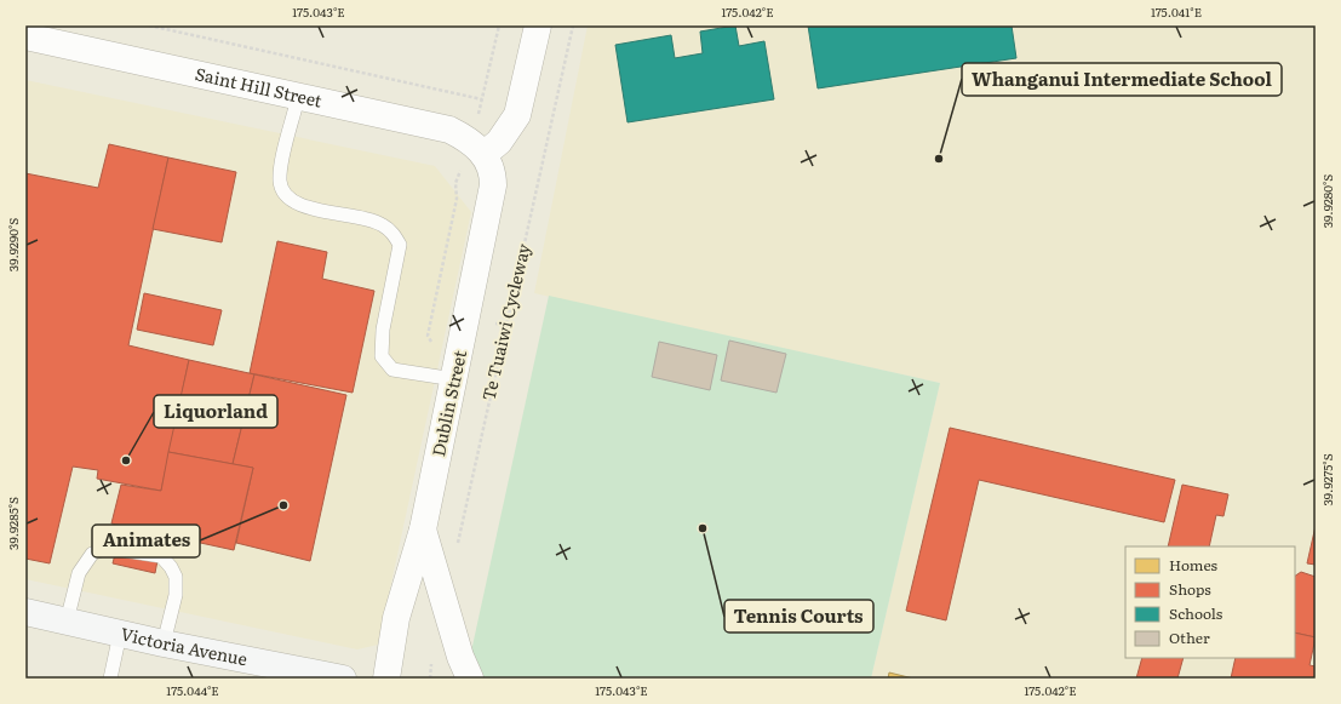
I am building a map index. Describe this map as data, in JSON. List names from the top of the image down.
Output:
{
  "streets": {
    "main road": ["Victoria Avenue"],
    "street": ["Saint Hill Street", "Dublin Street"],
    "path": ["Te Tuaiwi Cycleway"]
  },
  "crossings": [
    ["Saint Hill Street", "Dublin Street"]
  ],
  "places": [
    "Whanganui Intermediate School",
    "Liquorland",
    "Animates",
    "Tennis Courts"
  ],
  "legend": [
    "Homes",
    "Shops",
    "Schools",
    "Other"
  ],
  "coordinates": [
    "175.043°E",
    "175.042°E",
    "175.041°E",
    "39.9280°S",
    "39.9290°S",
    "39.9275°S",
    "39.9285°S",
    "175.044°E"
  ]
}
